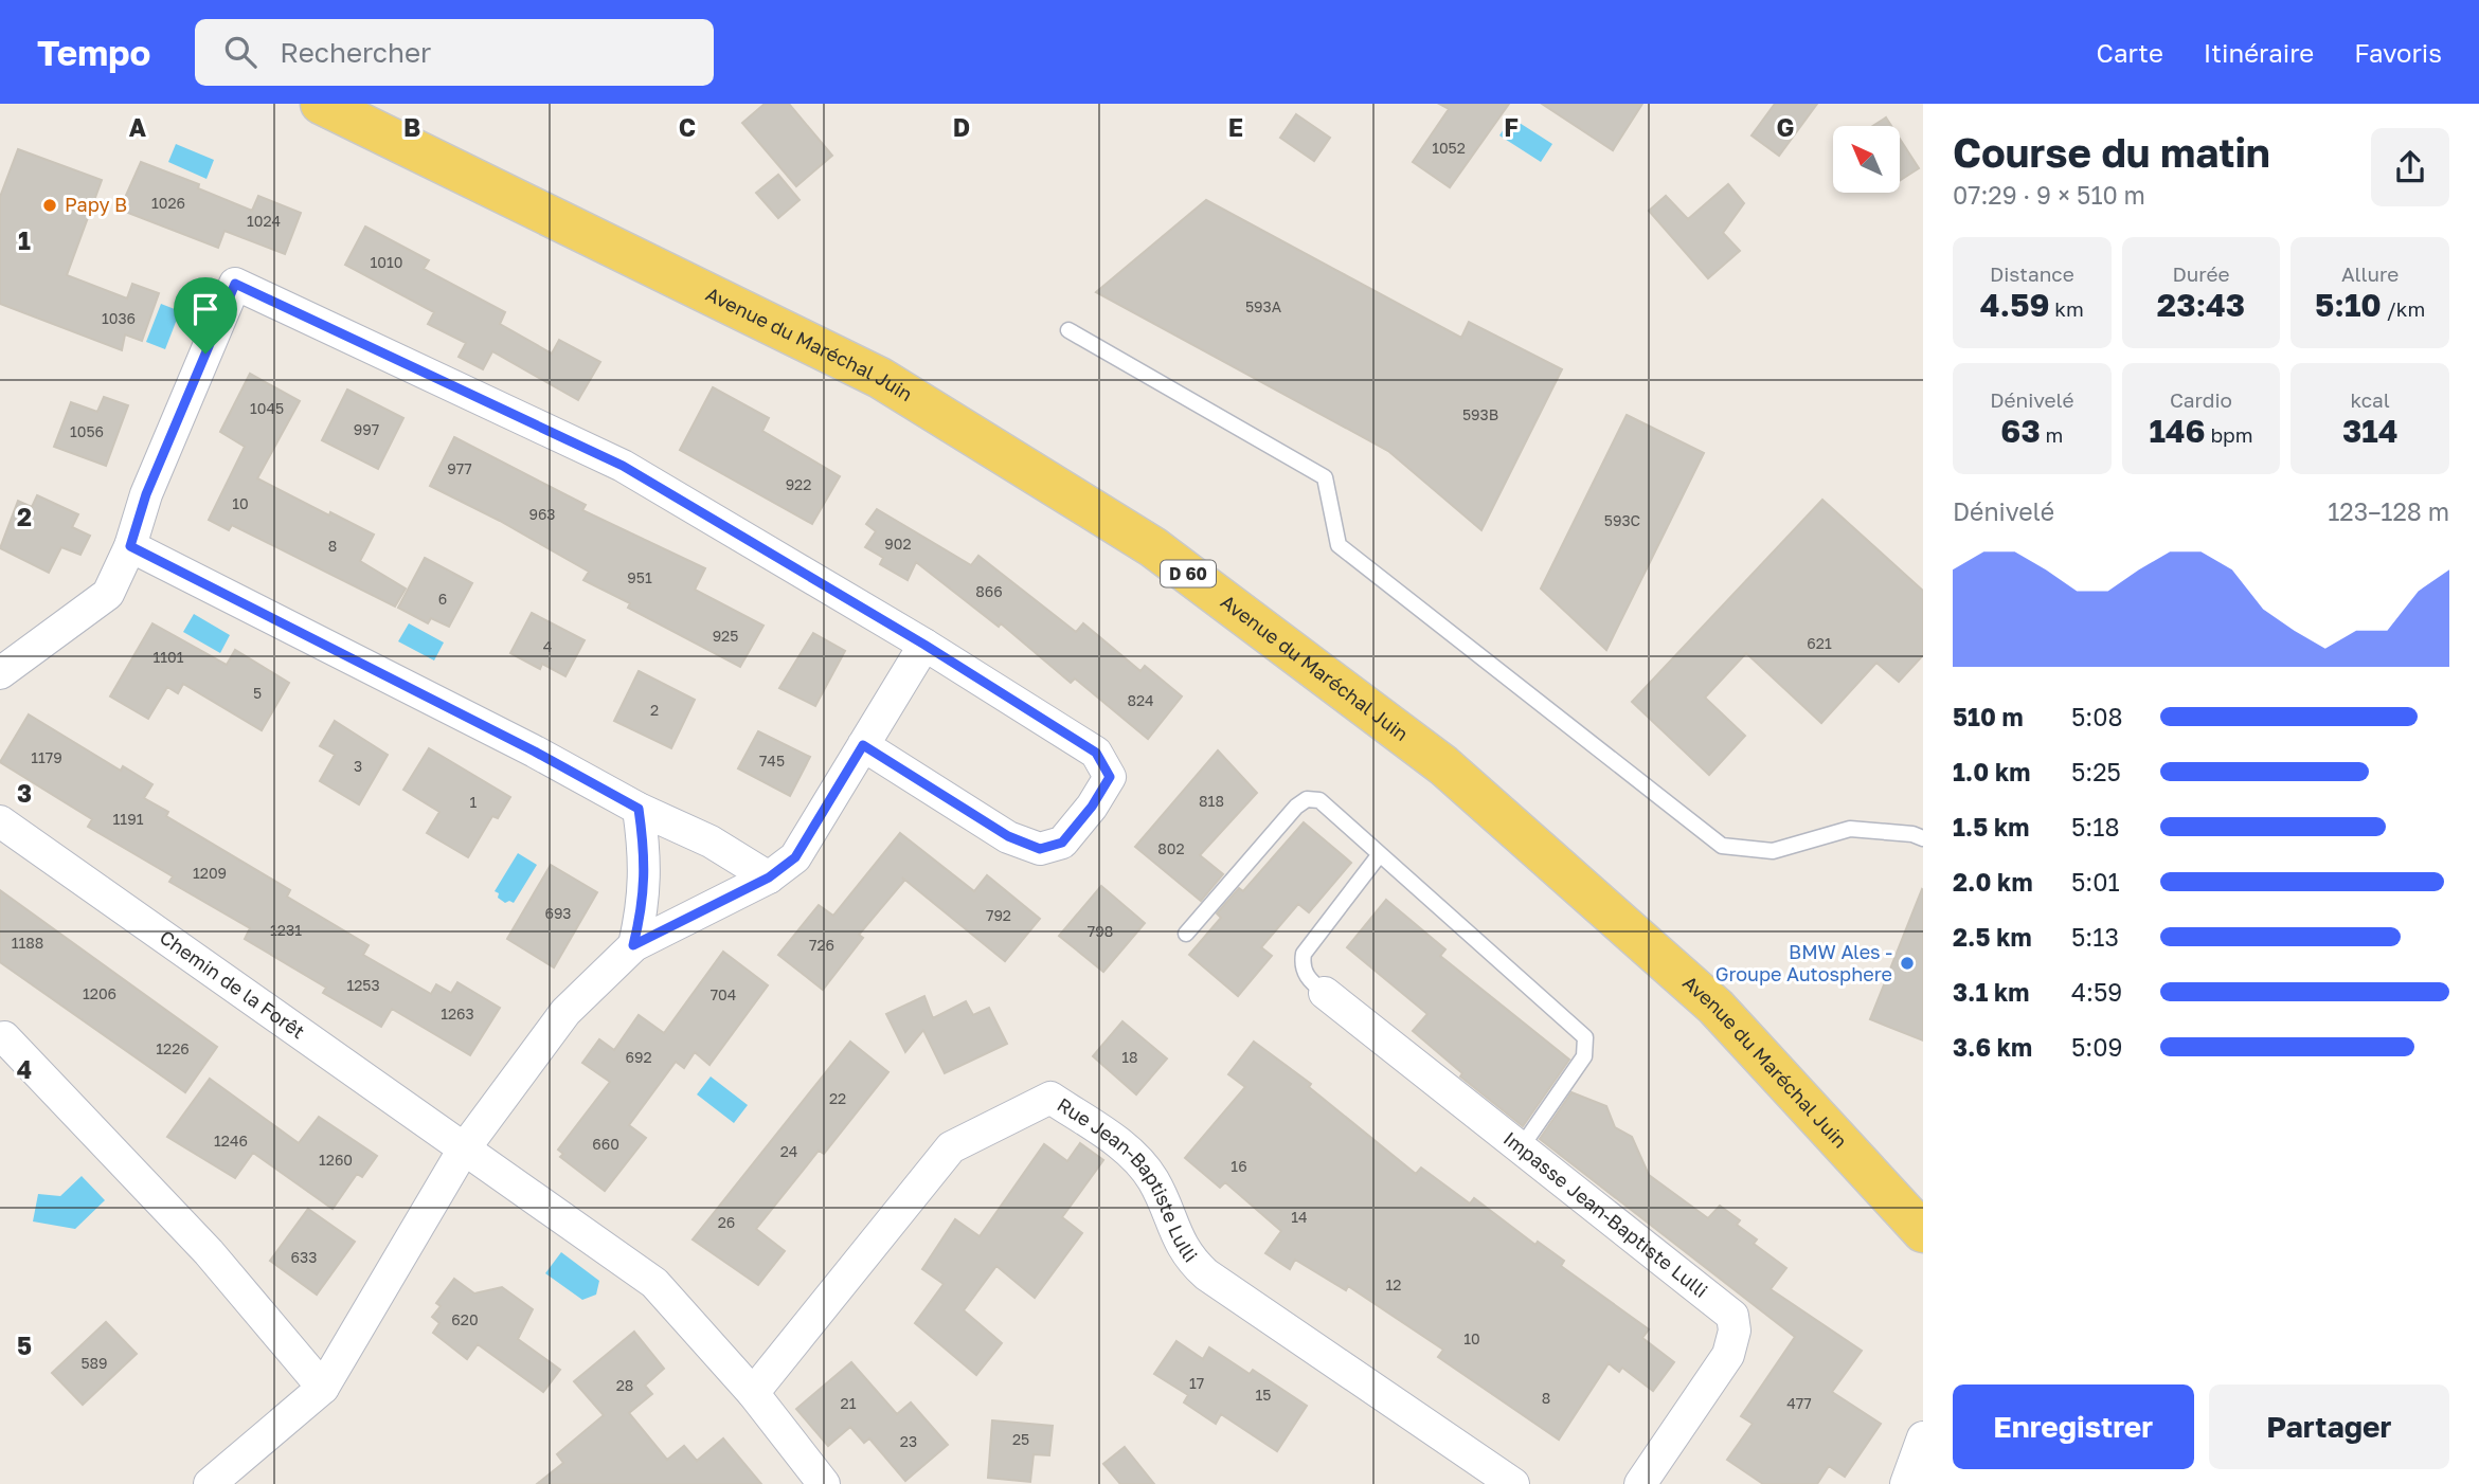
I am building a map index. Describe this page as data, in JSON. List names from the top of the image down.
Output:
{
  "streets": {
    "main road": ["Avenue du Maréchal Juin", "D 60"],
    "street": ["Chemin de la Forêt", "Rue Jean-Baptiste Lulli", "Impasse Jean-Baptiste Lulli"]
  },
  "places": ["Papy B", "BMW Ales - Groupe Autosphere"],
  "house_numbers": [
    "1052",
    "1026",
    "1024",
    "1010",
    "593A",
    "1036",
    "1045",
    "593B",
    "997",
    "1056",
    "977",
    "922",
    "10",
    "963",
    "593C",
    "902",
    "8",
    "951",
    "866",
    "6",
    "925",
    "621",
    "4",
    "1101",
    "5",
    "824",
    "2",
    "1179",
    "745",
    "3",
    "818",
    "1",
    "1191",
    "802",
    "1209",
    "693",
    "792",
    "1231",
    "798",
    "1188",
    "726",
    "1253",
    "1206",
    "704",
    "1263",
    "1226",
    "692",
    "18",
    "22",
    "1246",
    "660",
    "24",
    "1260",
    "16",
    "14",
    "26",
    "633",
    "12",
    "620",
    "10",
    "589",
    "17",
    "28",
    "15",
    "8",
    "21",
    "477",
    "25",
    "23"
  ],
  "north": "top left",
  "page": {
    "header": "Tempo",
    "search": "Rechercher",
    "nav": ["Carte", "Itinéraire", "Favoris"],
    "heading": ["Course du matin", "07:29 · 9 × 510 m"],
    "stats": [
      ["Distance", "4.59 km"],
      ["Durée", "23:43"],
      ["Allure", "5:10 /km"],
      ["Dénivelé", "63 m"],
      ["Cardio", "146 bpm"],
      ["kcal", "314"]
    ],
    "chart": ["Dénivelé", "123–128 m"],
    "list": [
      {
        "name": "510 m",
        "note": "5:08"
      },
      {
        "name": "1.0 km",
        "note": "5:25"
      },
      {
        "name": "1.5 km",
        "note": "5:18"
      },
      {
        "name": "2.0 km",
        "note": "5:01"
      },
      {
        "name": "2.5 km",
        "note": "5:13"
      },
      {
        "name": "3.1 km",
        "note": "4:59"
      },
      {
        "name": "3.6 km",
        "note": "5:09"
      }
    ],
    "buttons": ["Enregistrer", "Partager"]
  },
  "grid": {
    "columns": [
      "A",
      "B",
      "C",
      "D",
      "E",
      "F",
      "G"
    ],
    "rows": [
      "1",
      "2",
      "3",
      "4",
      "5"
    ]
  }
}
